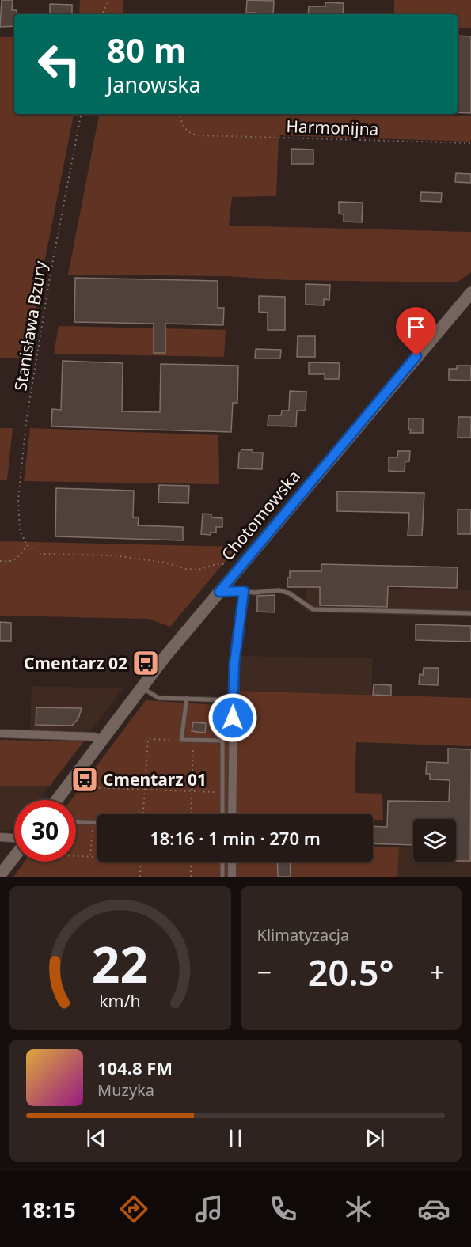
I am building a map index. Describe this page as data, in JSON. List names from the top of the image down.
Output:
{
  "streets": {
    "street": ["Chotomowska"],
    "path": ["Harmonijna", "Stanisława Bzury"]
  },
  "places": {
    "bus stop": ["Cmentarz 02", "Cmentarz 01"]
  },
  "page": {
    "turn": ["80 m", "Janowska"],
    "limit": "30",
    "trip": "18:16 · 1 min · 270 m",
    "tile": "Klimatyzacja",
    "heat": ["−", "20.5°", "+"],
    "song": ["104.8 FM", "Muzyka"],
    "tabs": "18:15",
    "gauge": ["22", "km/h"]
  }
}
